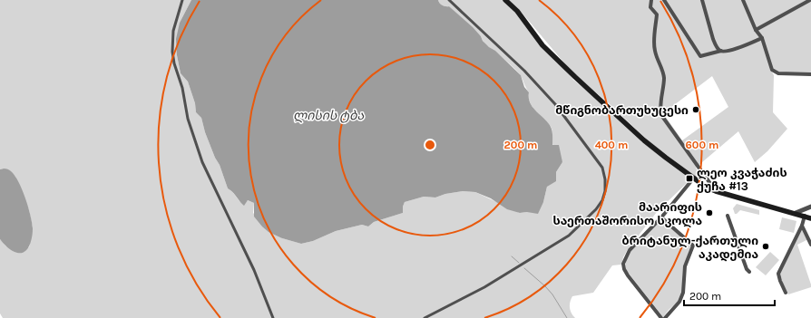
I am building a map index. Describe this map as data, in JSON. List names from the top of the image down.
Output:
{
  "water": ["ლისის ტბა"],
  "places": {
    "other": ["მწიგნობართუხუცესი", "მაარიფის საერთაშორისო სკოლა", "ბრიტანულ-ქართული აკადემია"],
    "transit": ["ლეო კვაჭაძის ქუჩა #13"]
  },
  "scale_bar": "200 m",
  "rings": ["200 m", "400 m", "600 m"]
}
